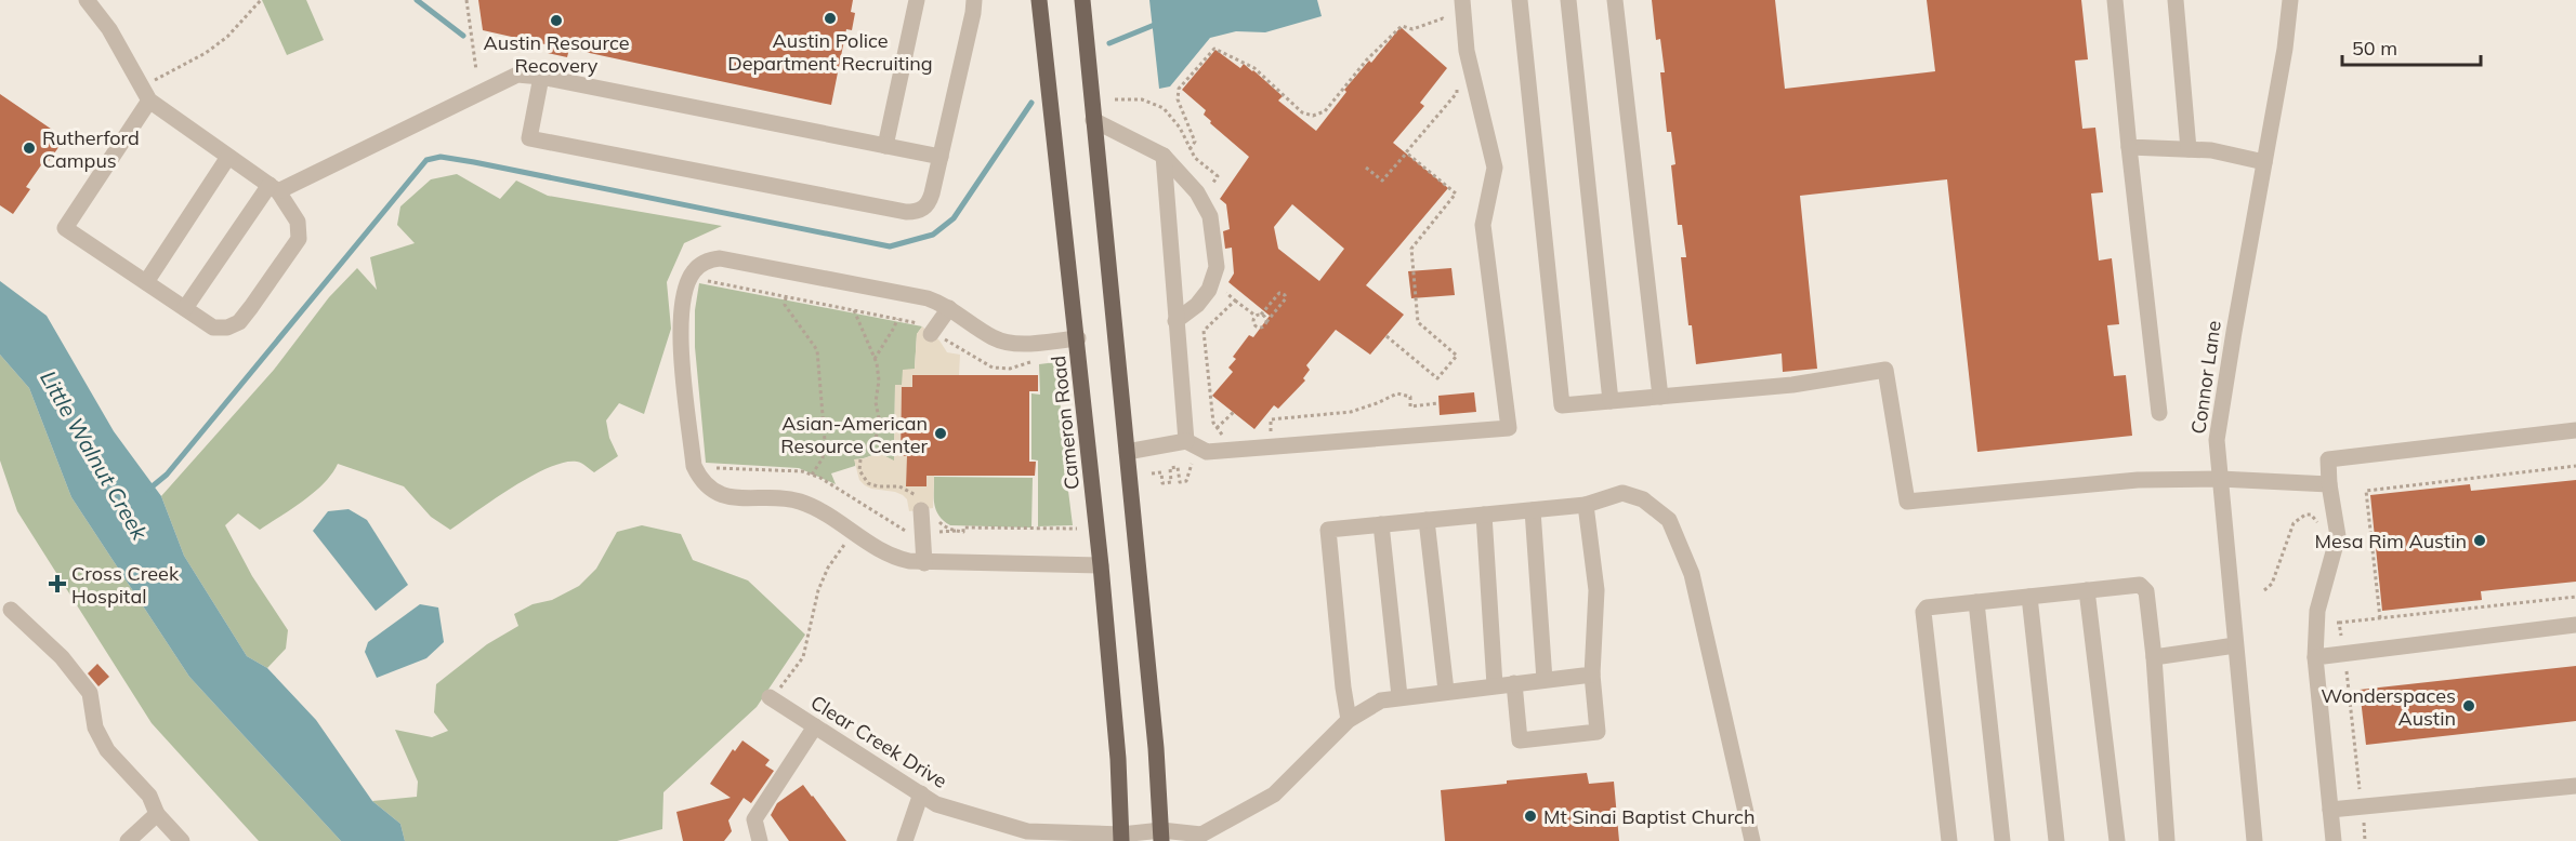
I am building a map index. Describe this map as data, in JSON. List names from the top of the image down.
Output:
{
  "streets": {
    "main road": ["Cameron Road"],
    "street": ["Connor Lane", "Clear Creek Drive"]
  },
  "crossings": [
    ["Cameron Road", "Clear Creek Drive"]
  ],
  "water": ["Little Walnut Creek"],
  "places": {
    "other": [
      "Austin Police Department Recruiting",
      "Austin Resource Recovery",
      "Rutherford Campus",
      "Asian-American Resource Center",
      "Mesa Rim Austin",
      "Wonderspaces Austin",
      "Mt Sinai Baptist Church"
    ],
    "health": ["Cross Creek Hospital"]
  },
  "scale_bar": "50 m"
}
